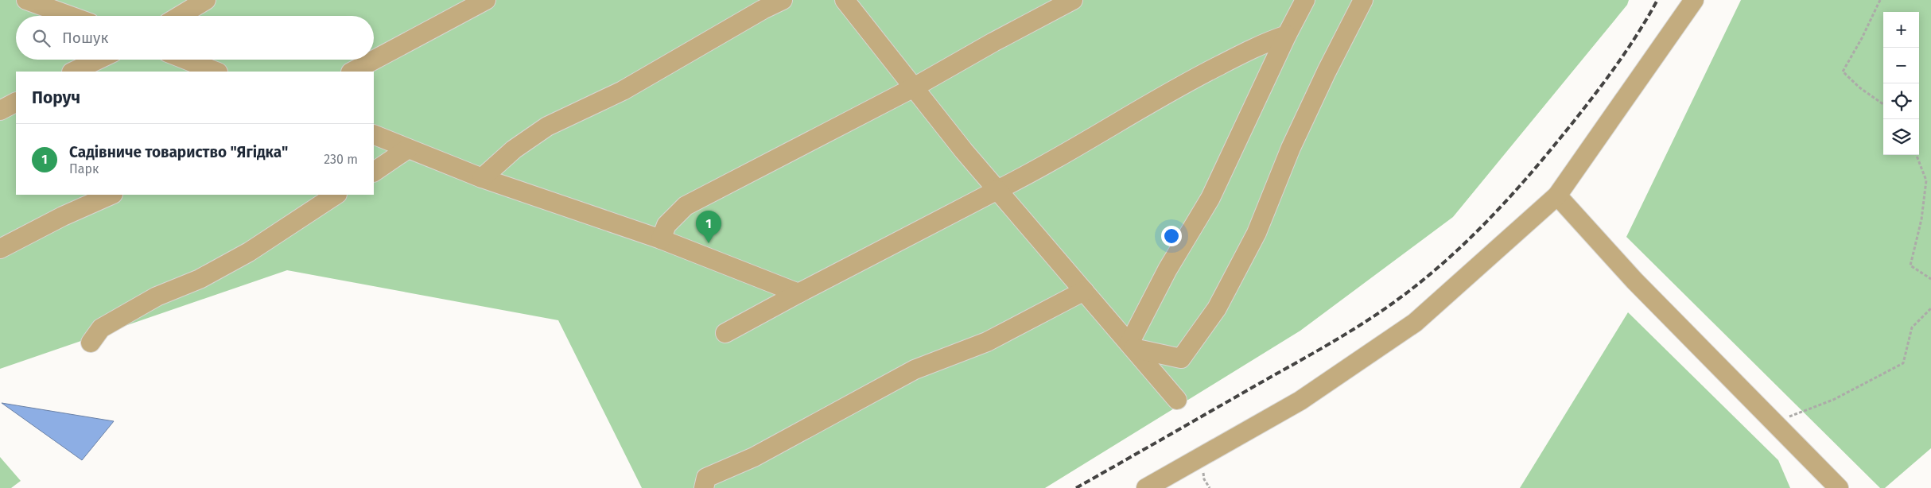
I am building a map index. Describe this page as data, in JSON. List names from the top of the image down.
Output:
{
  "page": {
    "map_buttons": ["+", "−"],
    "search": "Пошук",
    "heading": "Поруч",
    "list": [
      {
        "mark": "1",
        "name": "Садівниче товариство \"Ягідка\"",
        "note": "Парк",
        "value": "230 m"
      }
    ],
    "pins": "1"
  }
}
